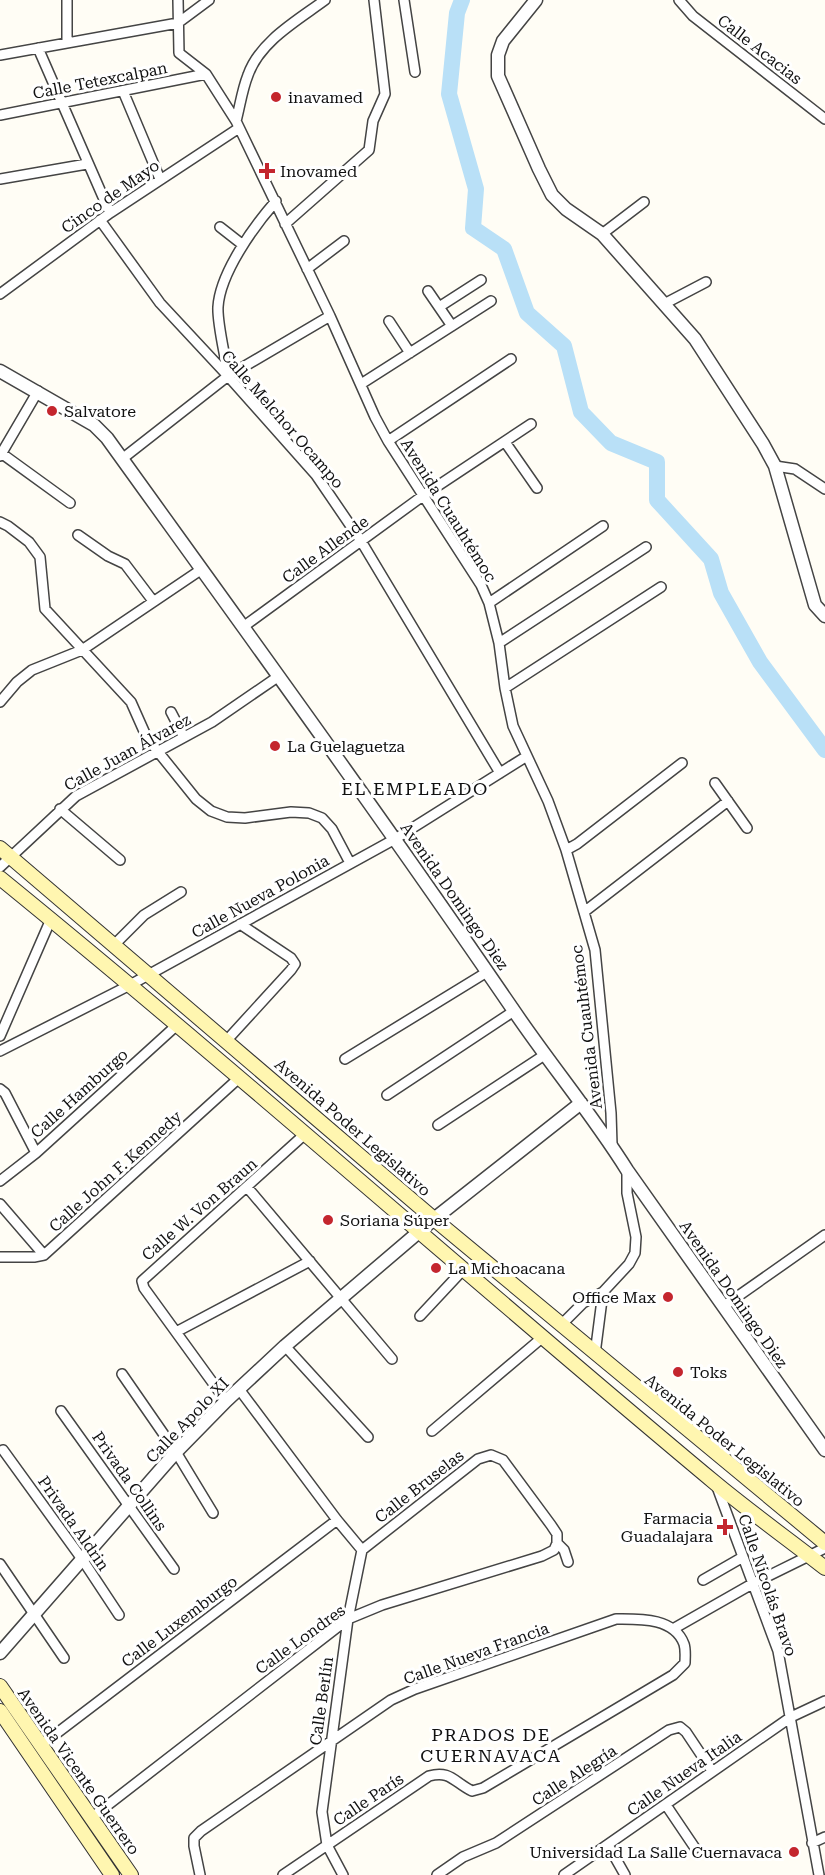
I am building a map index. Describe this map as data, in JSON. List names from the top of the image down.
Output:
{
  "streets": {
    "main road": ["Avenida Poder Legislativo", "Avenida Vicente Guerrero"],
    "street": [
      "Calle Acacias",
      "Calle Tetexcalpan",
      "Cinco de Mayo",
      "Calle Melchor Ocampo",
      "Avenida Cuauhtémoc",
      "Calle Allende",
      "Calle Juan Álvarez",
      "Calle Nueva Polonia",
      "Avenida Domingo Diez",
      "Calle Hamburgo",
      "Calle John F. Kennedy",
      "Calle W. Von Braun",
      "Calle Apolo XI",
      "Privada Collins",
      "Calle Bruselas",
      "Privada Aldrin",
      "Calle Nicolás Bravo",
      "Calle Luxemburgo",
      "Calle Londres",
      "Calle Nueva Francia",
      "Calle Berlín",
      "Calle Nueva Italia",
      "Calle Alegría",
      "Calle París"
    ]
  },
  "crossings": [
    ["Calle Tetexcalpan", "Avenida Cuauhtémoc"],
    ["Cinco de Mayo", "Calle Melchor Ocampo"],
    ["Cinco de Mayo", "Avenida Cuauhtémoc"],
    ["Calle Melchor Ocampo", "Calle Allende"],
    ["Calle Melchor Ocampo", "Calle Nueva Polonia"],
    ["Avenida Cuauhtémoc", "Calle Allende"],
    ["Avenida Cuauhtémoc", "Calle Nueva Polonia"],
    ["Avenida Cuauhtémoc", "Avenida Domingo Diez"],
    ["Calle Allende", "Avenida Domingo Diez"],
    ["Calle Juan Álvarez", "Avenida Domingo Diez"],
    ["Calle Juan Álvarez", "Avenida Poder Legislativo"],
    ["Calle Nueva Polonia", "Avenida Domingo Diez"],
    ["Calle Nueva Polonia", "Avenida Poder Legislativo"],
    ["Avenida Domingo Diez", "Calle Apolo XI"],
    ["Avenida Poder Legislativo", "Calle Apolo XI"],
    ["Calle W. Von Braun", "Calle Apolo XI"],
    ["Calle Apolo XI", "Privada Collins"],
    ["Calle Apolo XI", "Privada Aldrin"],
    ["Calle Bruselas", "Calle Londres"],
    ["Calle Bruselas", "Calle Berlín"],
    ["Calle Nicolás Bravo", "Calle Nueva Italia"],
    ["Calle Luxemburgo", "Avenida Vicente Guerrero"],
    ["Calle Londres", "Calle Berlín"],
    ["Calle Londres", "Avenida Vicente Guerrero"],
    ["Calle Nueva Francia", "Calle Berlín"],
    ["Calle Nueva Francia", "Calle París"],
    ["Calle Berlín", "Calle París"],
    ["Calle Nueva Italia", "Calle Alegría"]
  ],
  "districts": ["EL EMPLEADO", "PRADOS DE CUERNAVACA"],
  "places": {
    "other": [
      "inavamed",
      "Salvatore",
      "La Guelaguetza",
      "Soriana Súper",
      "La Michoacana",
      "Office Max",
      "Toks",
      "Universidad La Salle Cuernavaca"
    ],
    "health": ["Inovamed", "Farmacia Guadalajara"]
  }
}
